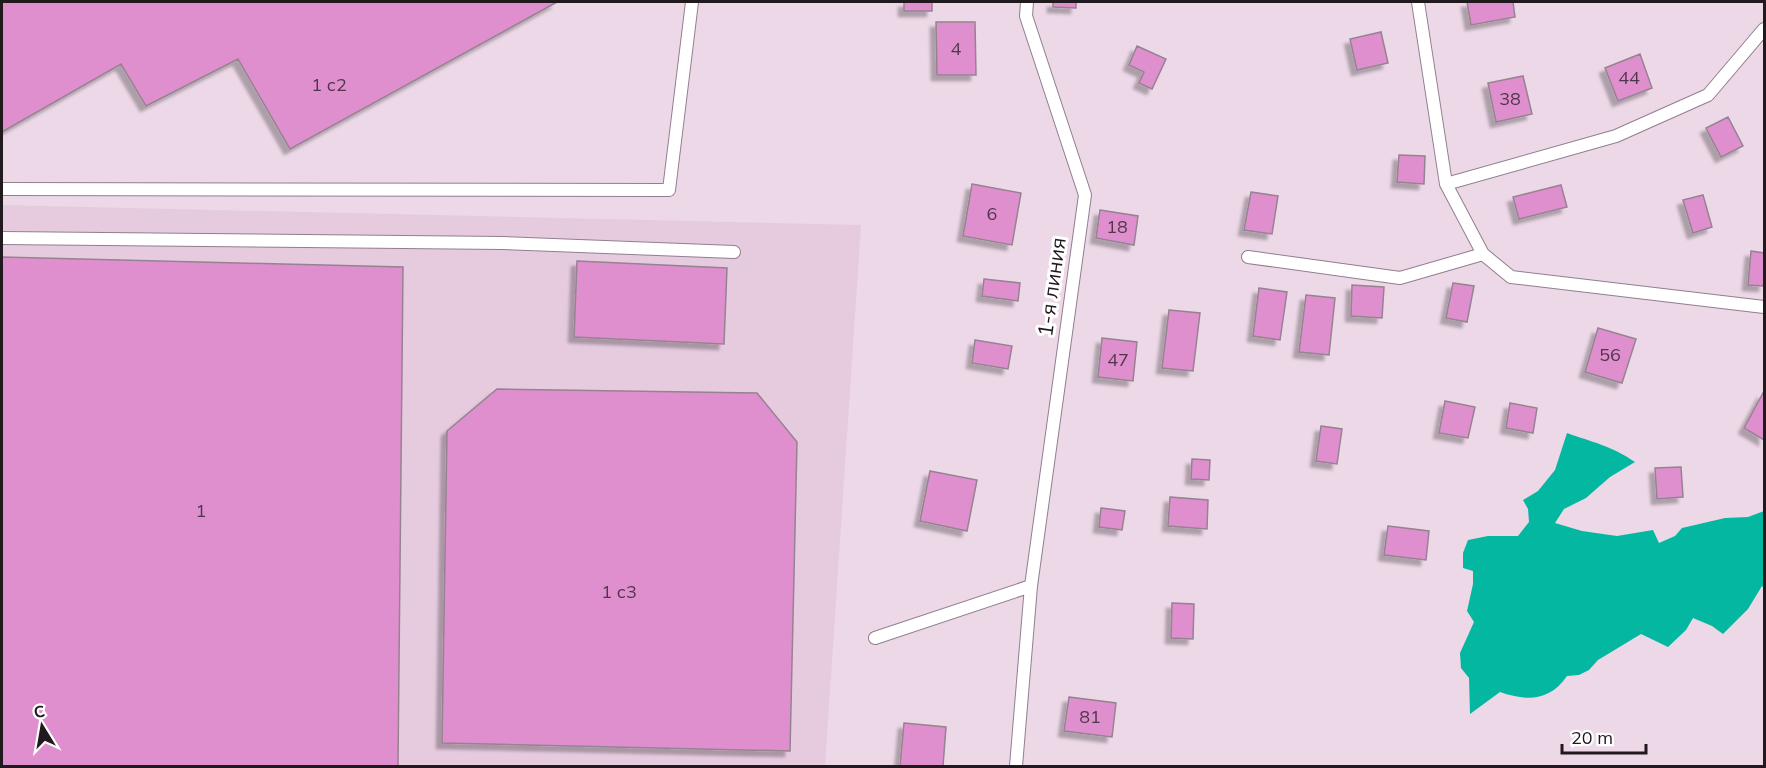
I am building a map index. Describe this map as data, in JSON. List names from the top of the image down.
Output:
{
  "streets": {
    "lane": ["1-я линия"]
  },
  "house_numbers": [
    "4",
    "44",
    "1 с2",
    "38",
    "6",
    "18",
    "56",
    "47",
    "1",
    "1 с3",
    "81"
  ],
  "scale_bar": "20 m",
  "north": "top"
}
